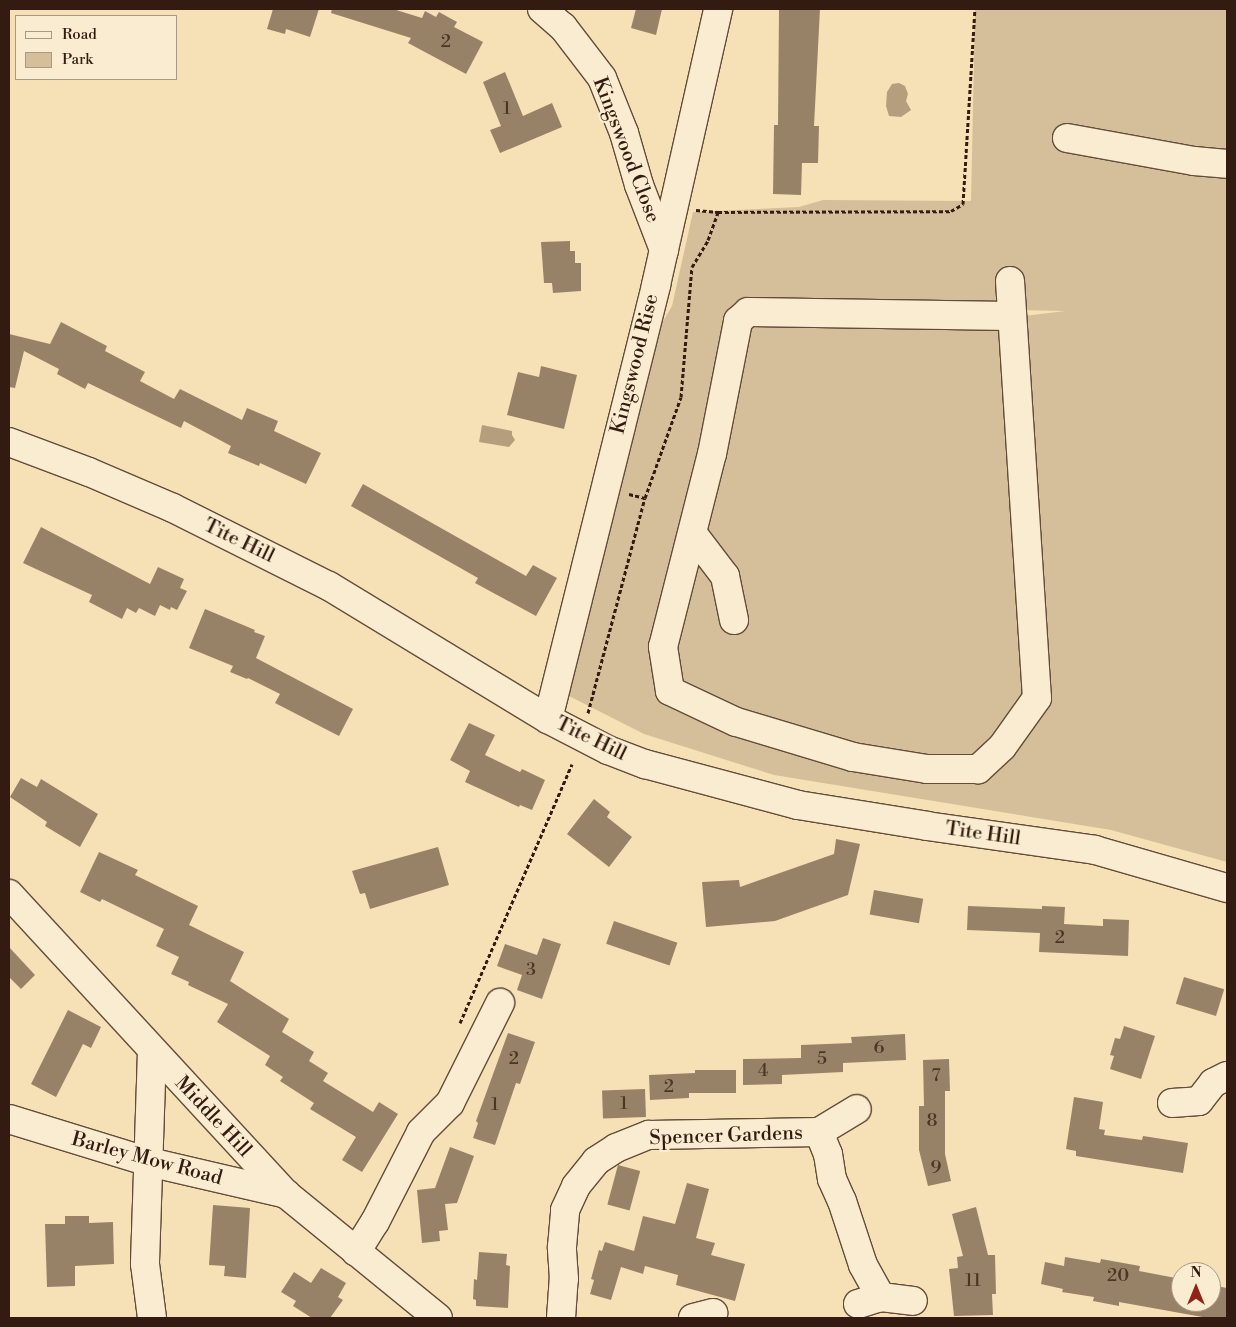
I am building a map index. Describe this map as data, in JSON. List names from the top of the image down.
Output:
{
  "streets": {
    "street": [
      "Kingswood Close",
      "Kingswood Rise",
      "Tite Hill",
      "Middle Hill",
      "Spencer Gardens",
      "Barley Mow Road"
    ]
  },
  "crossings": [
    ["Kingswood Close", "Kingswood Rise"],
    ["Kingswood Rise", "Tite Hill"],
    ["Middle Hill", "Barley Mow Road"]
  ],
  "house_numbers": [
    "2",
    "1",
    "2",
    "3",
    "6",
    "2",
    "5",
    "4",
    "7",
    "2",
    "1",
    "1",
    "8",
    "9",
    "20",
    "11"
  ],
  "legend": ["Road", "Park"],
  "north": "top"
}
